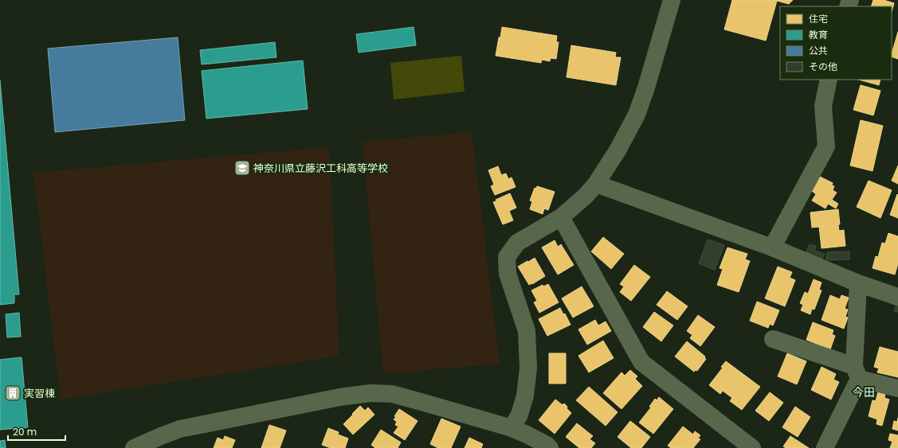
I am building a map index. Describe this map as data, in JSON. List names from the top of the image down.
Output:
{
  "districts": ["今田"],
  "places": {
    "school or university": ["神奈川県立藤沢工科高等学校"],
    "building": ["実習棟"]
  },
  "legend": [
    "住宅",
    "教育",
    "公共",
    "その他"
  ],
  "scale_bar": "20 m"
}
